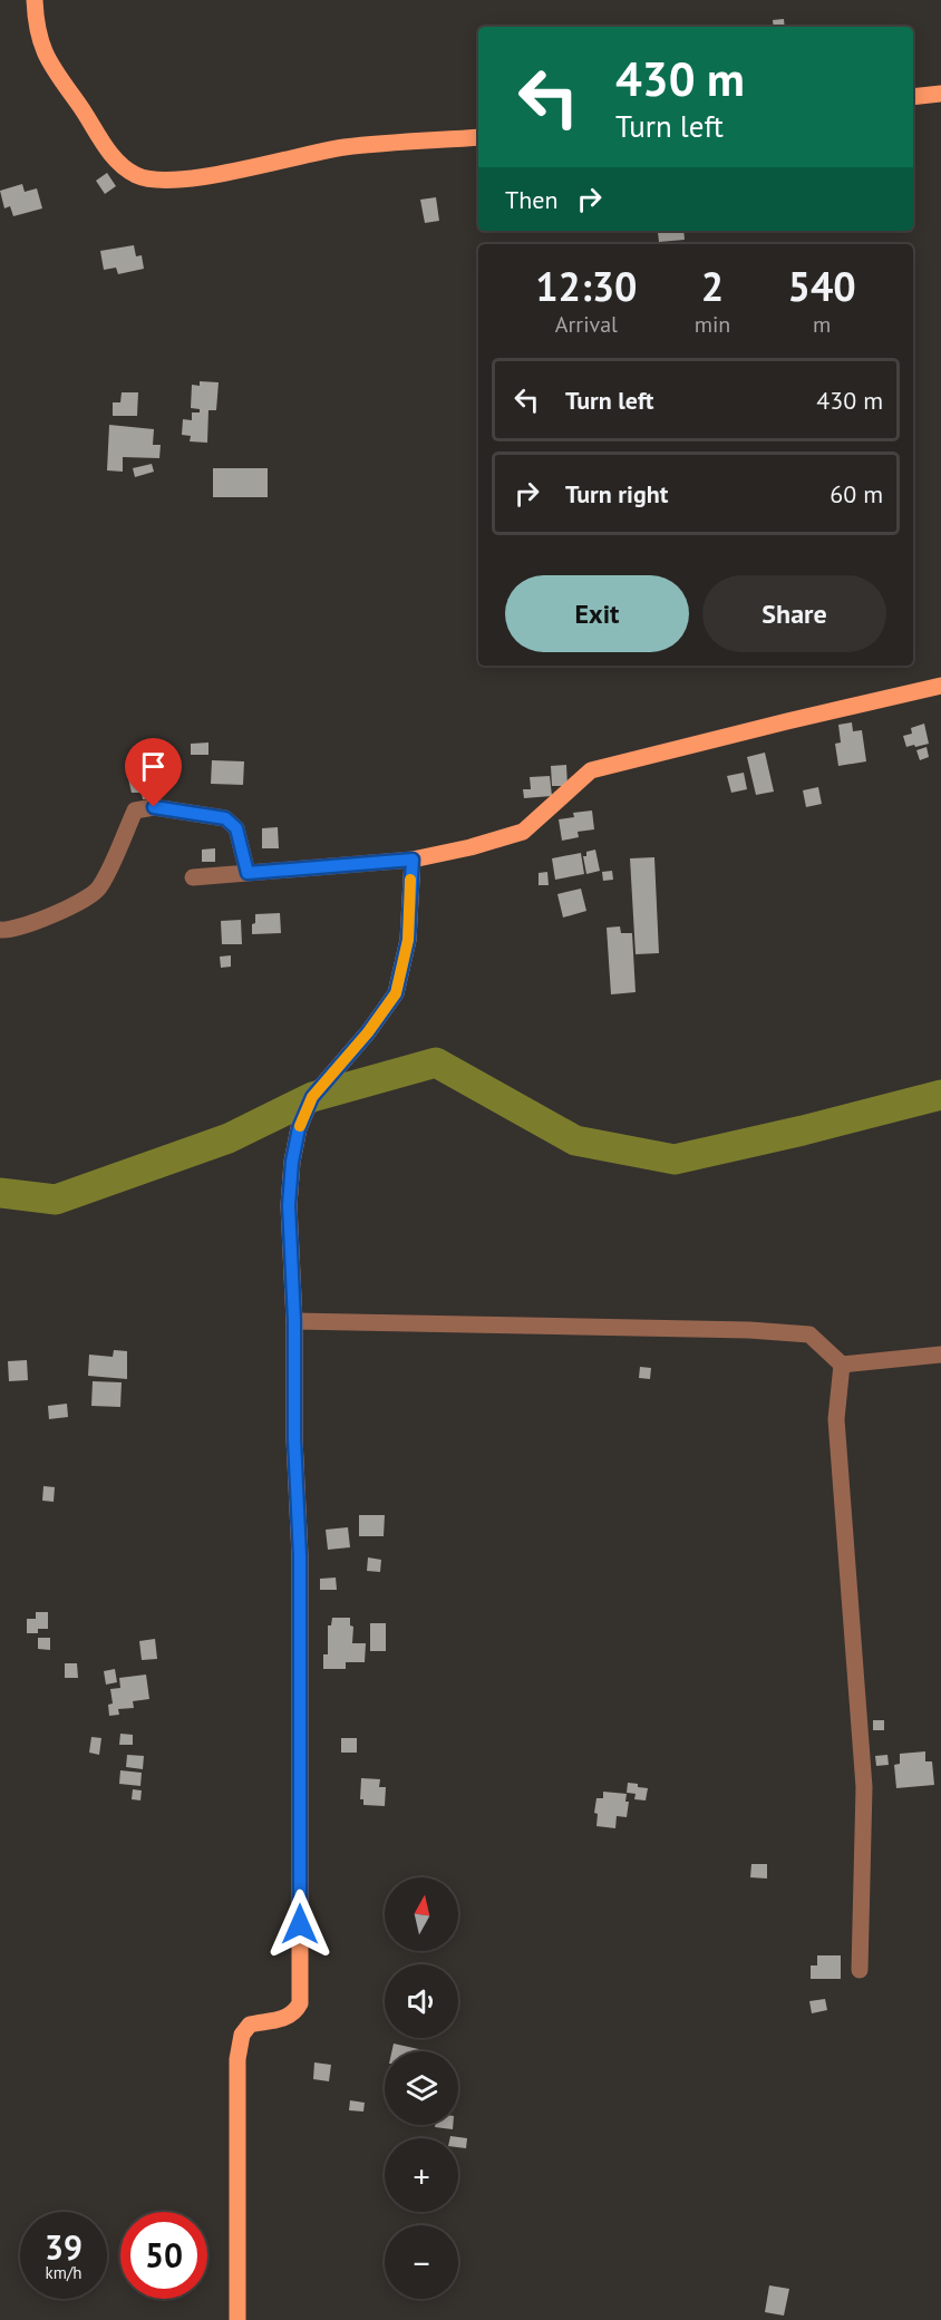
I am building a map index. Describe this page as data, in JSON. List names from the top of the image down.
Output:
{
  "north": "top",
  "page": {
    "turn": ["430 m", "Turn left"],
    "then": "Then",
    "eta": [
      "12:30",
      "Arrival",
      "2",
      "min",
      "540",
      "m"
    ],
    "list": [
      {
        "name": "Turn left",
        "value": "430 m"
      },
      {
        "name": "Turn right",
        "value": "60 m"
      }
    ],
    "buttons": ["Exit", "Share"],
    "map_buttons": ["+", "−"],
    "speed": "39 km/h",
    "limit": "50"
  }
}
